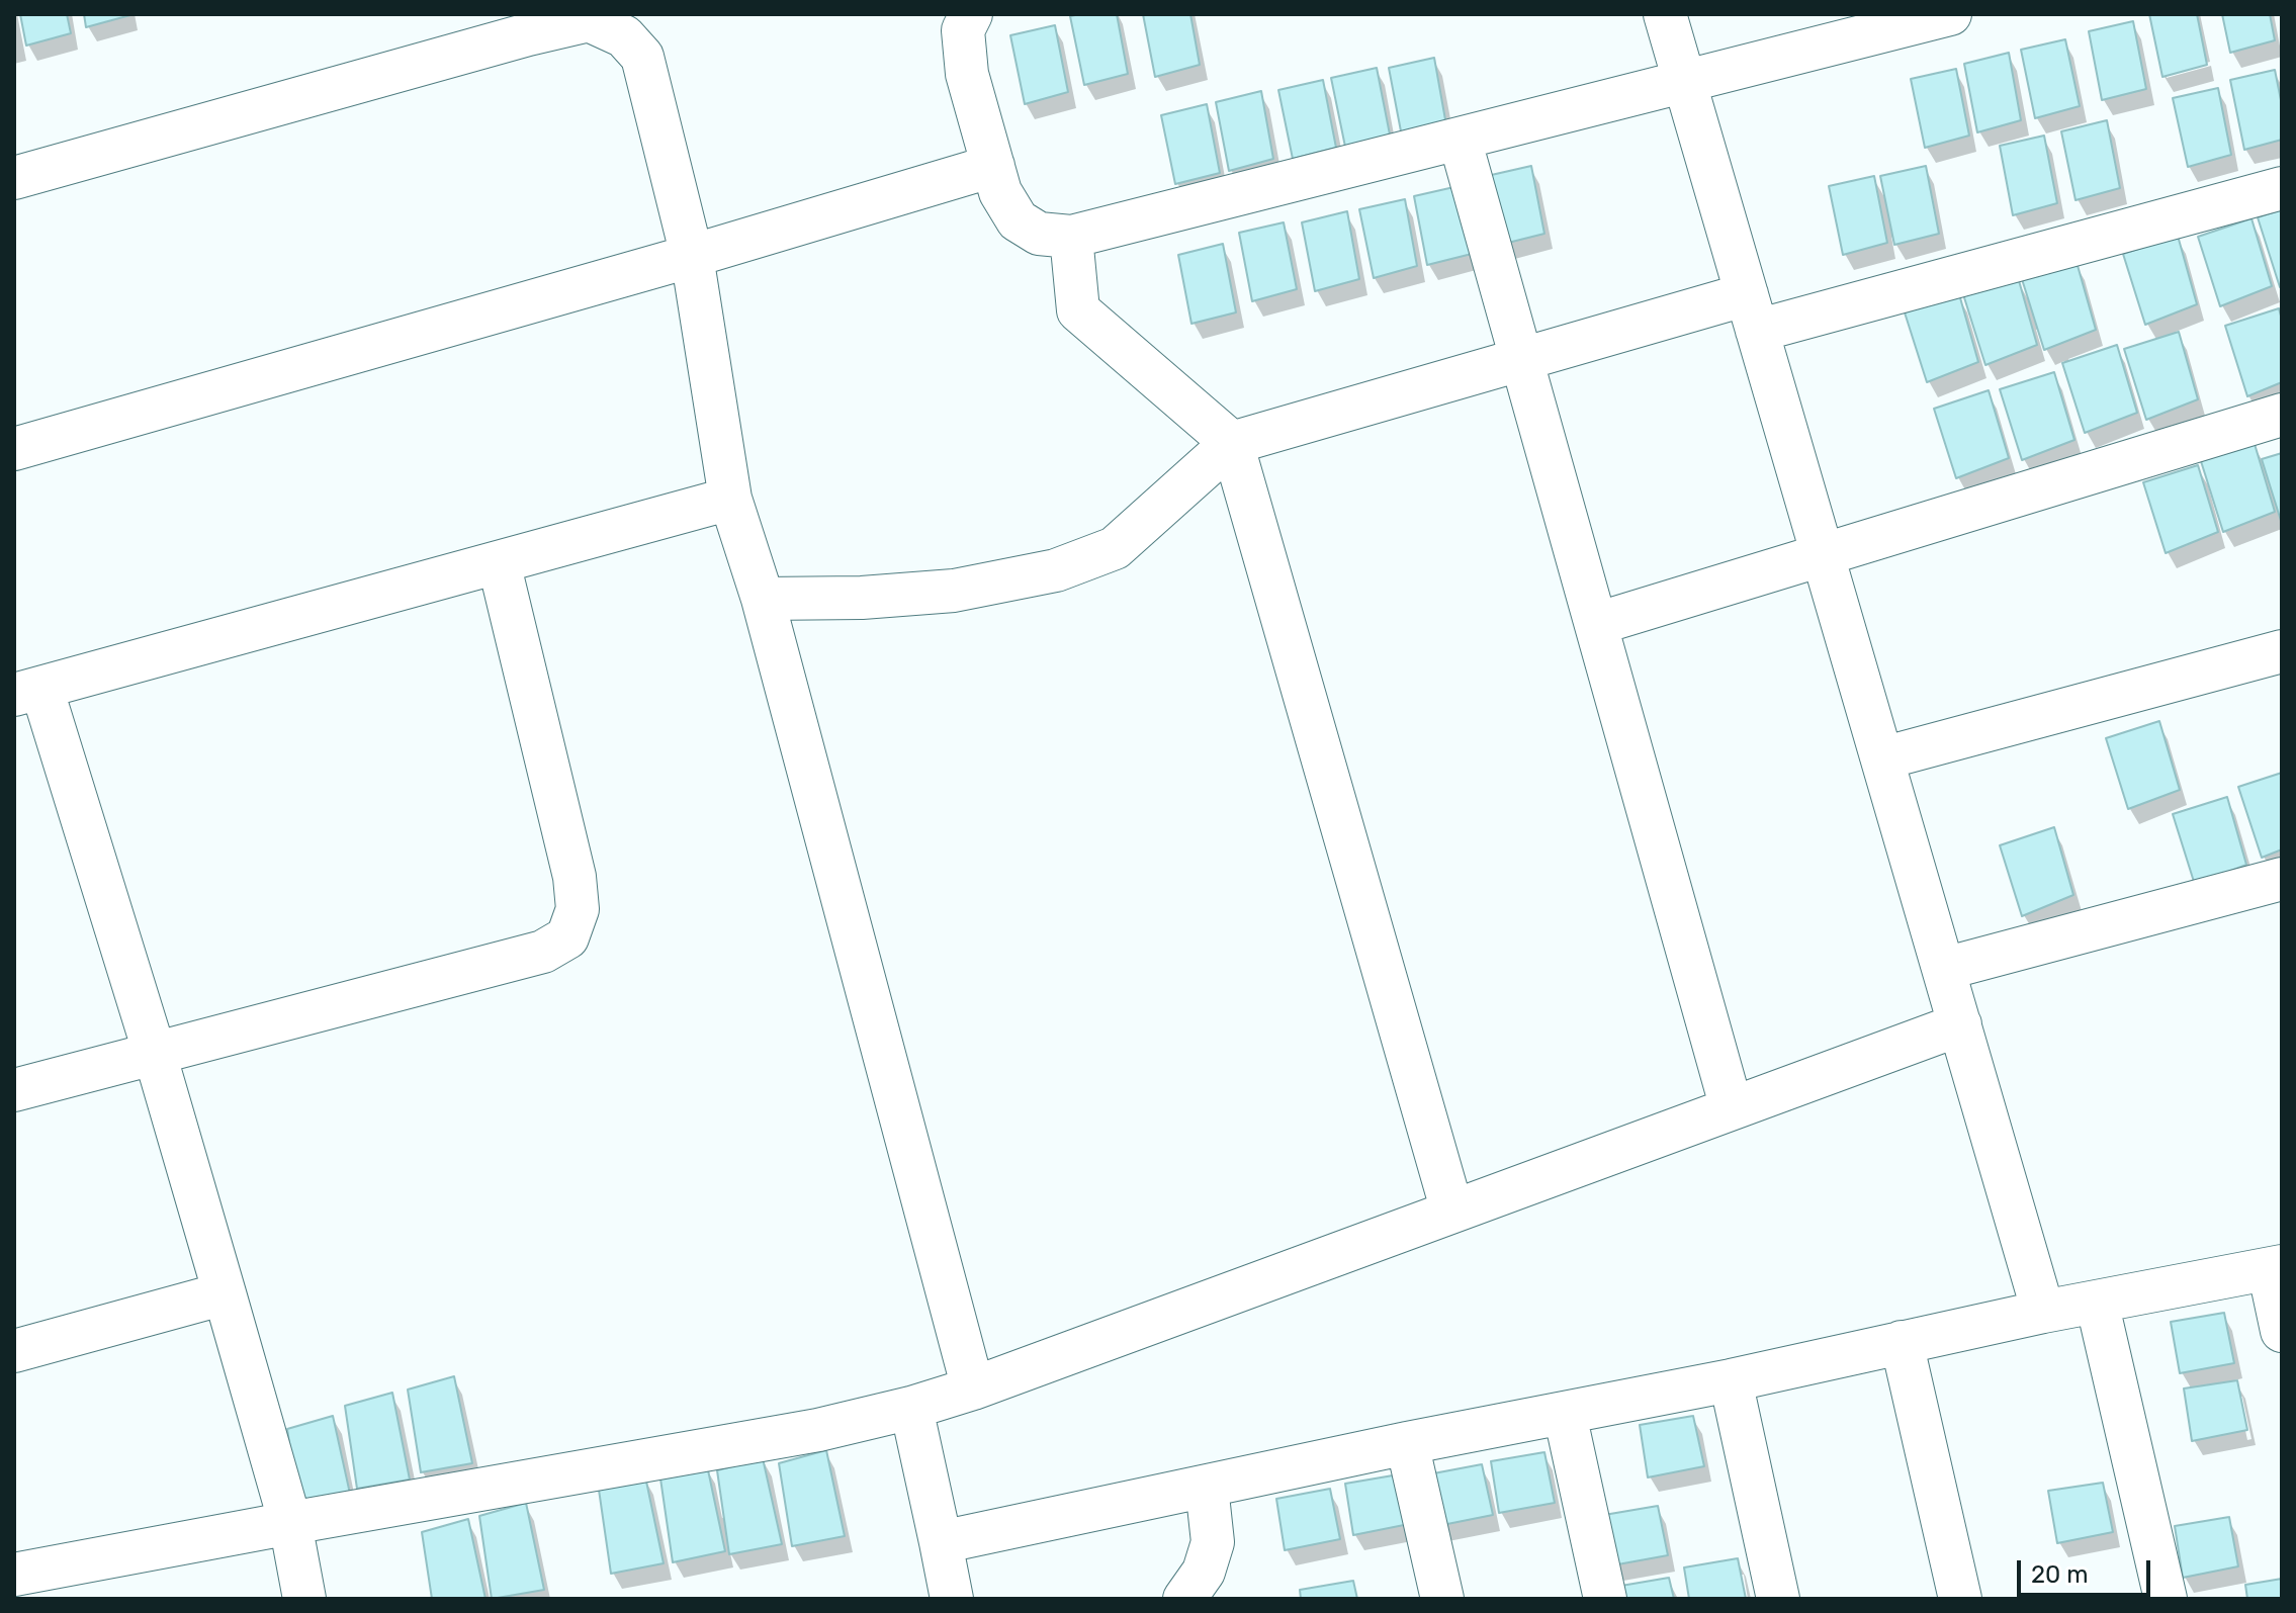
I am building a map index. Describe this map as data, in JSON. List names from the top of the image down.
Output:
{
  "scale_bar": "20 m"
}
